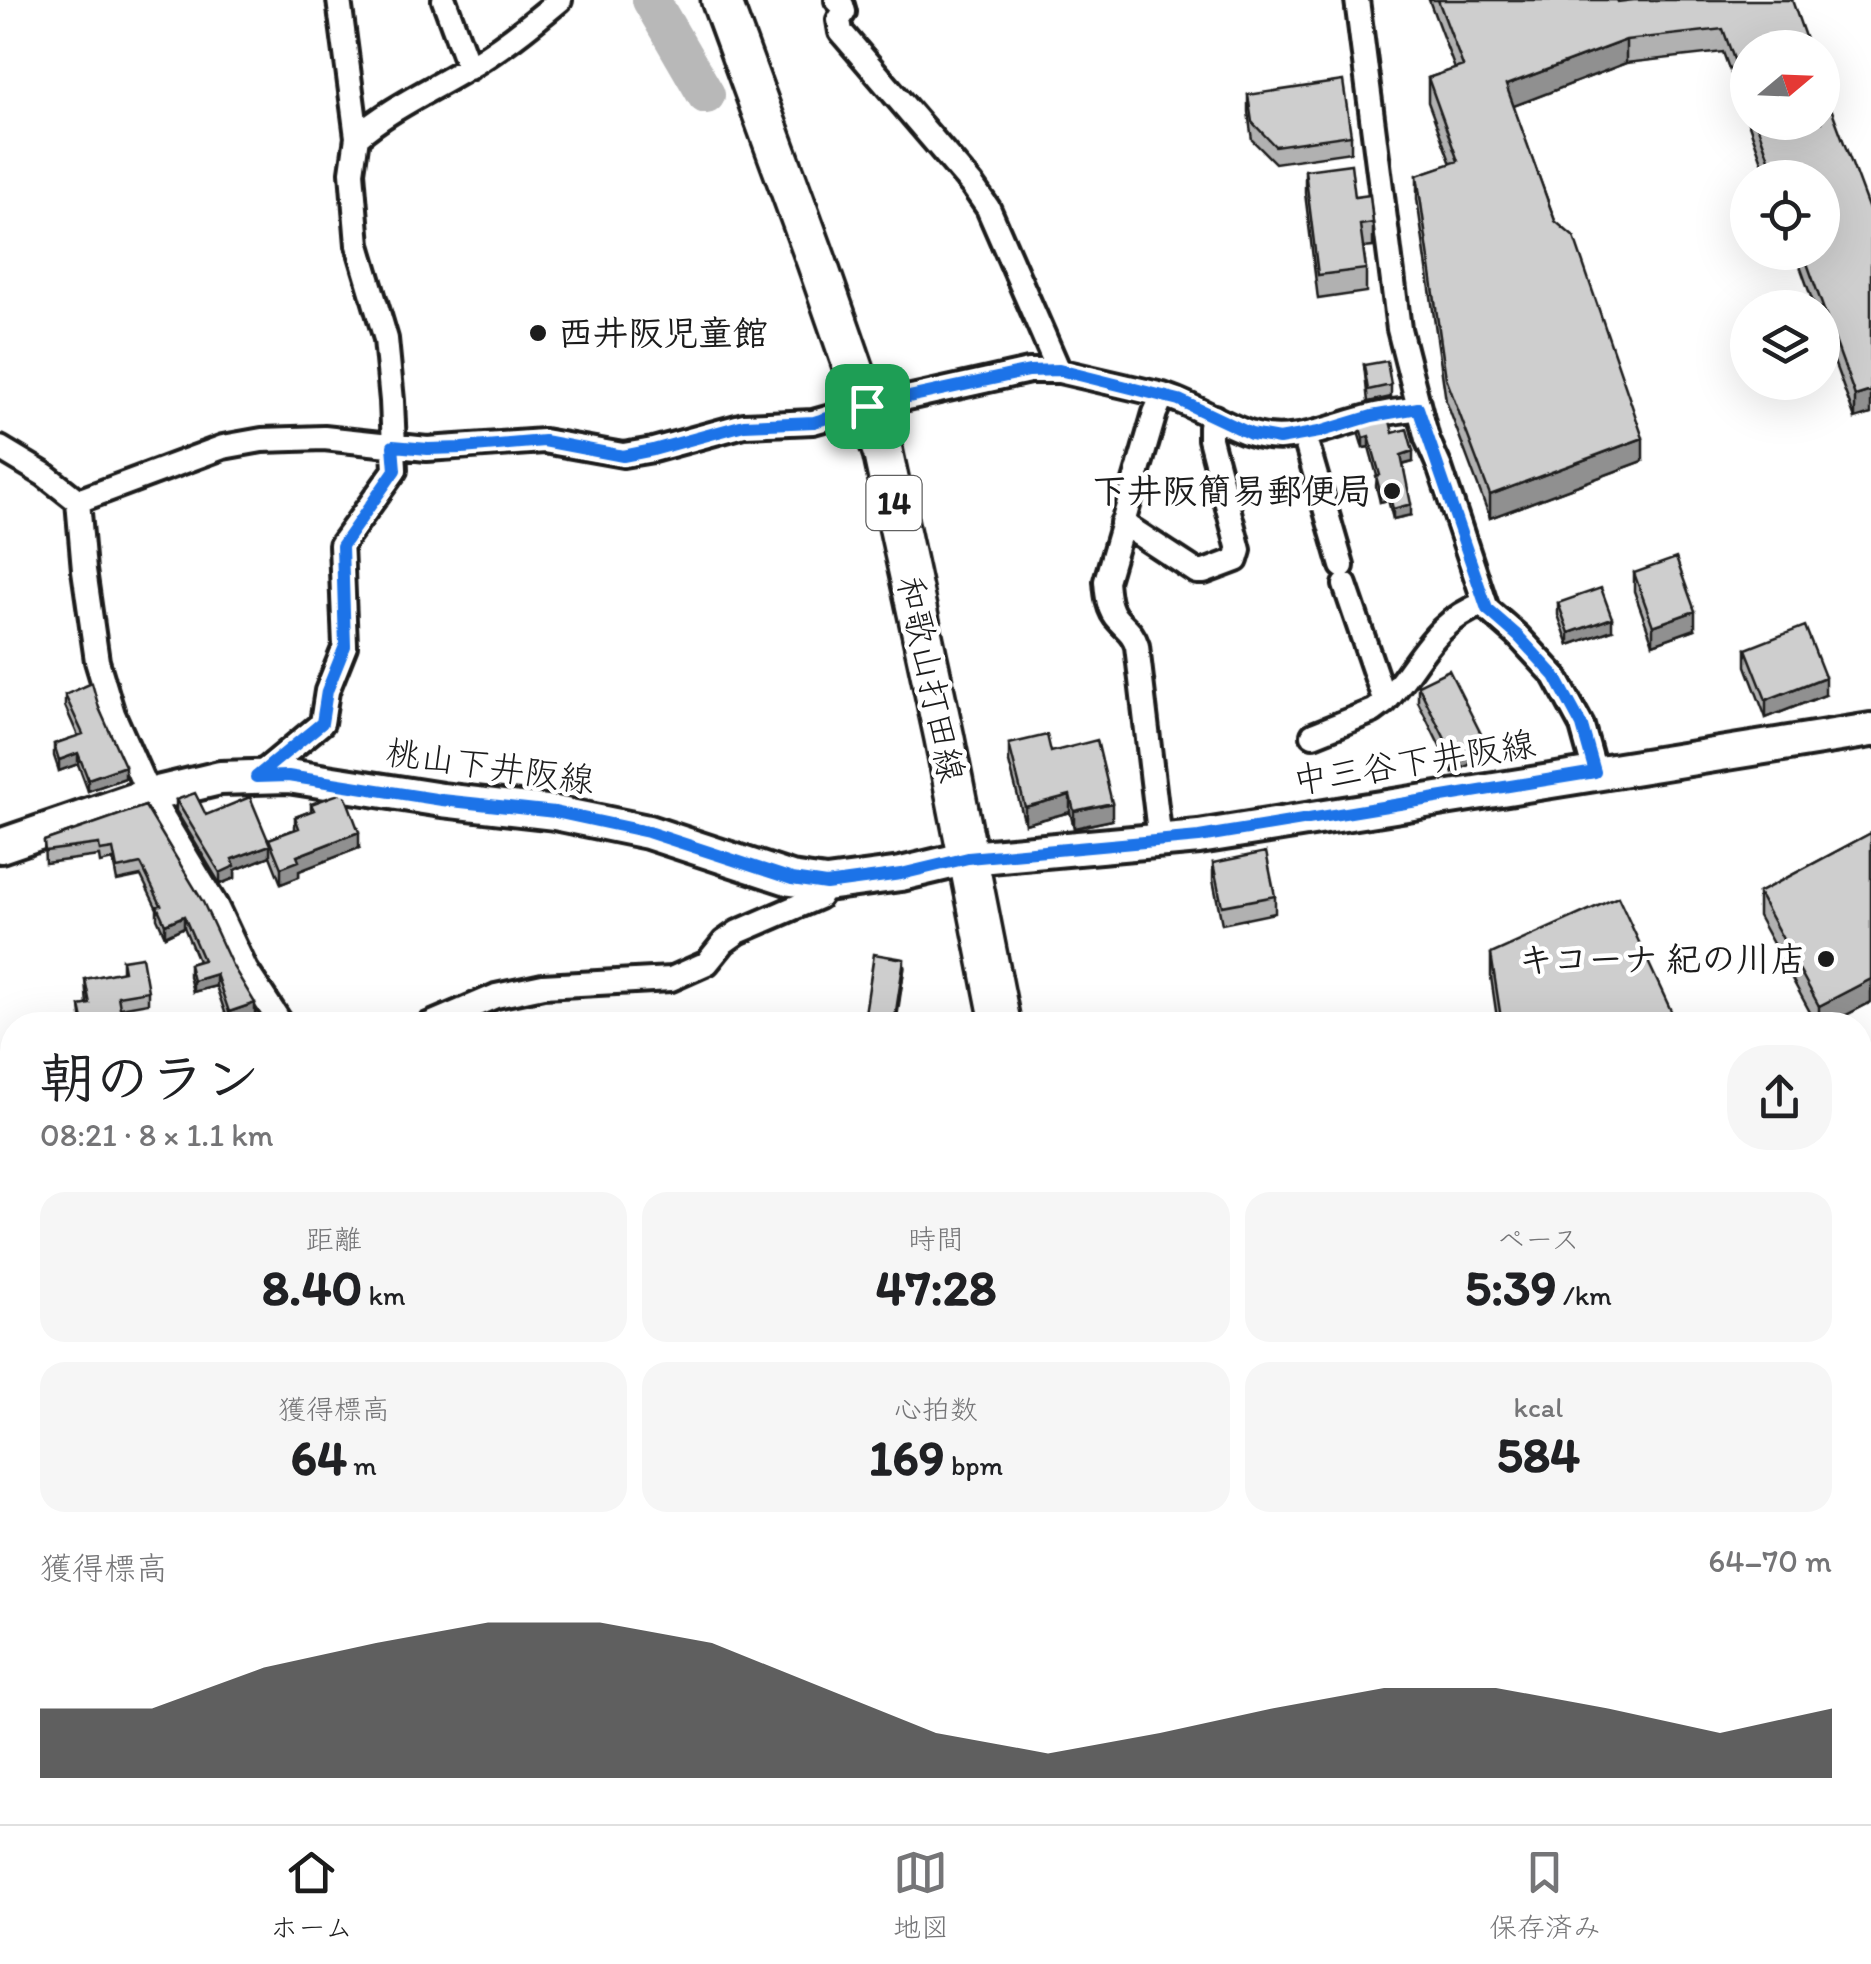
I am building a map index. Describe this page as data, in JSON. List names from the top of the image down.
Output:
{
  "streets": {
    "main road": [
      "14",
      "和歌山打田線",
      "中三谷下井阪線",
      "桃山下井阪線"
    ]
  },
  "crossings": [
    ["和歌山打田線", "中三谷下井阪線"],
    ["和歌山打田線", "桃山下井阪線"],
    ["中三谷下井阪線", "桃山下井阪線"]
  ],
  "places": ["西井阪児童館", "下井阪簡易郵便局", "キコーナ 紀の川店"],
  "north": "right",
  "page": {
    "heading": ["朝のラン", "08:21 · 8 × 1.1 km"],
    "stats": [
      ["距離", "8.40 km"],
      ["時間", "47:28"],
      ["ペース", "5:39 /km"],
      ["獲得標高", "64 m"],
      ["心拍数", "169 bpm"],
      ["kcal", "584"]
    ],
    "chart": ["獲得標高", "64–70 m"],
    "tabs": ["ホーム", "地図", "保存済み"]
  }
}
